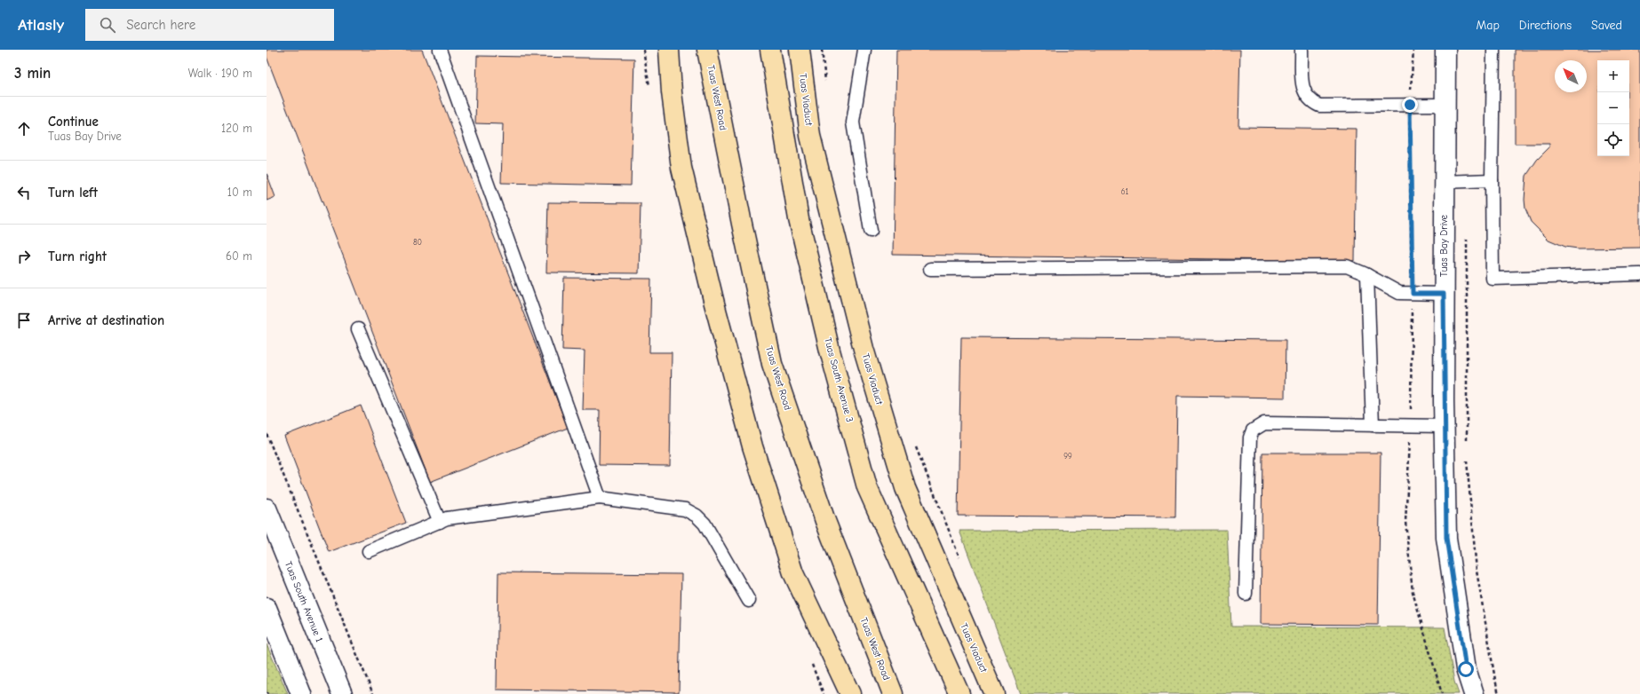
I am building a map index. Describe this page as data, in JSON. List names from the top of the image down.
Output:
{
  "streets": {
    "main road": ["Tuas West Road", "Tuas Viaduct", "Tuas South Avenue 3"],
    "street": ["Tuas Bay Drive", "Tuas South Avenue 1"]
  },
  "house_numbers": ["61", "80", "99"],
  "north": "top left",
  "page": {
    "header": "Atlasly",
    "search": "Search here",
    "nav": ["Map", "Directions", "Saved"],
    "heading": ["3 min", "Walk · 190 m"],
    "map_buttons": ["+", "−"],
    "list": [
      ["Continue", "Tuas Bay Drive", "120 m"],
      ["Turn left", "10 m"],
      ["Turn right", "60 m"],
      "Arrive at destination"
    ]
  }
}
